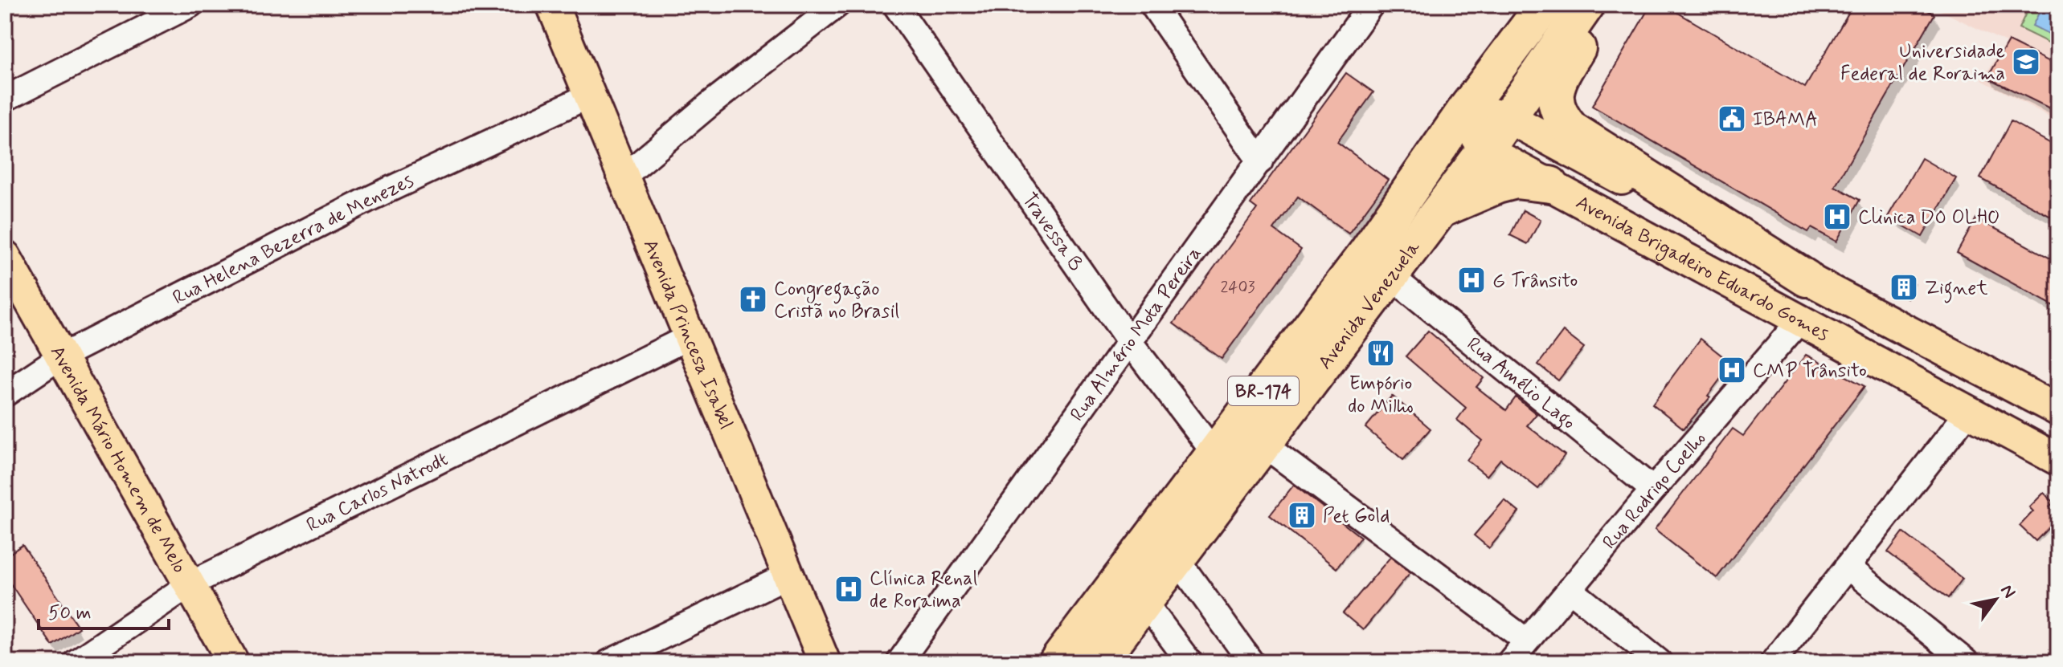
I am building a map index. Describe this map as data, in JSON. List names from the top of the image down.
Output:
{
  "streets": {
    "highway": ["Avenida Venezuela", "BR-174"],
    "main road": ["Avenida Brigadeiro Eduardo Gomes", "Avenida Princesa Isabel", "Avenida Mário Homem de Melo"],
    "street": [
      "Travessa B",
      "Rua Helena Bezerra de Menezes",
      "Rua Almério Mota Pereira",
      "Rua Amélio Lago",
      "Rua Rodrigo Coelho",
      "Rua Carlos Natrodt"
    ]
  },
  "crossings": [
    ["Travessa B", "Avenida Venezuela"],
    ["Travessa B", "Rua Almério Mota Pereira"],
    ["Rua Helena Bezerra de Menezes", "Avenida Princesa Isabel"],
    ["Rua Helena Bezerra de Menezes", "Avenida Mário Homem de Melo"],
    ["Avenida Brigadeiro Eduardo Gomes", "Avenida Venezuela"],
    ["Avenida Brigadeiro Eduardo Gomes", "Rua Rodrigo Coelho"],
    ["Avenida Venezuela", "Rua Amélio Lago"],
    ["Avenida Princesa Isabel", "Rua Carlos Natrodt"],
    ["Rua Amélio Lago", "Rua Rodrigo Coelho"],
    ["Avenida Mário Homem de Melo", "Rua Carlos Natrodt"]
  ],
  "places": {
    "school or university": ["Universidade Federal de Roraima"],
    "public building": ["IBAMA"],
    "hospital": [
      "Clinica DO OLHO",
      "G Trânsito",
      "CMP Trânsito",
      "Clínica Renal de Roraima"
    ],
    "building": ["Zignet", "Pet Gold"],
    "church": ["Congregação Cristã no Brasil"],
    "restaurant": ["Empório do Milho"]
  },
  "house_numbers": ["2403"],
  "scale_bar": "50 m",
  "north": "top right"
}
